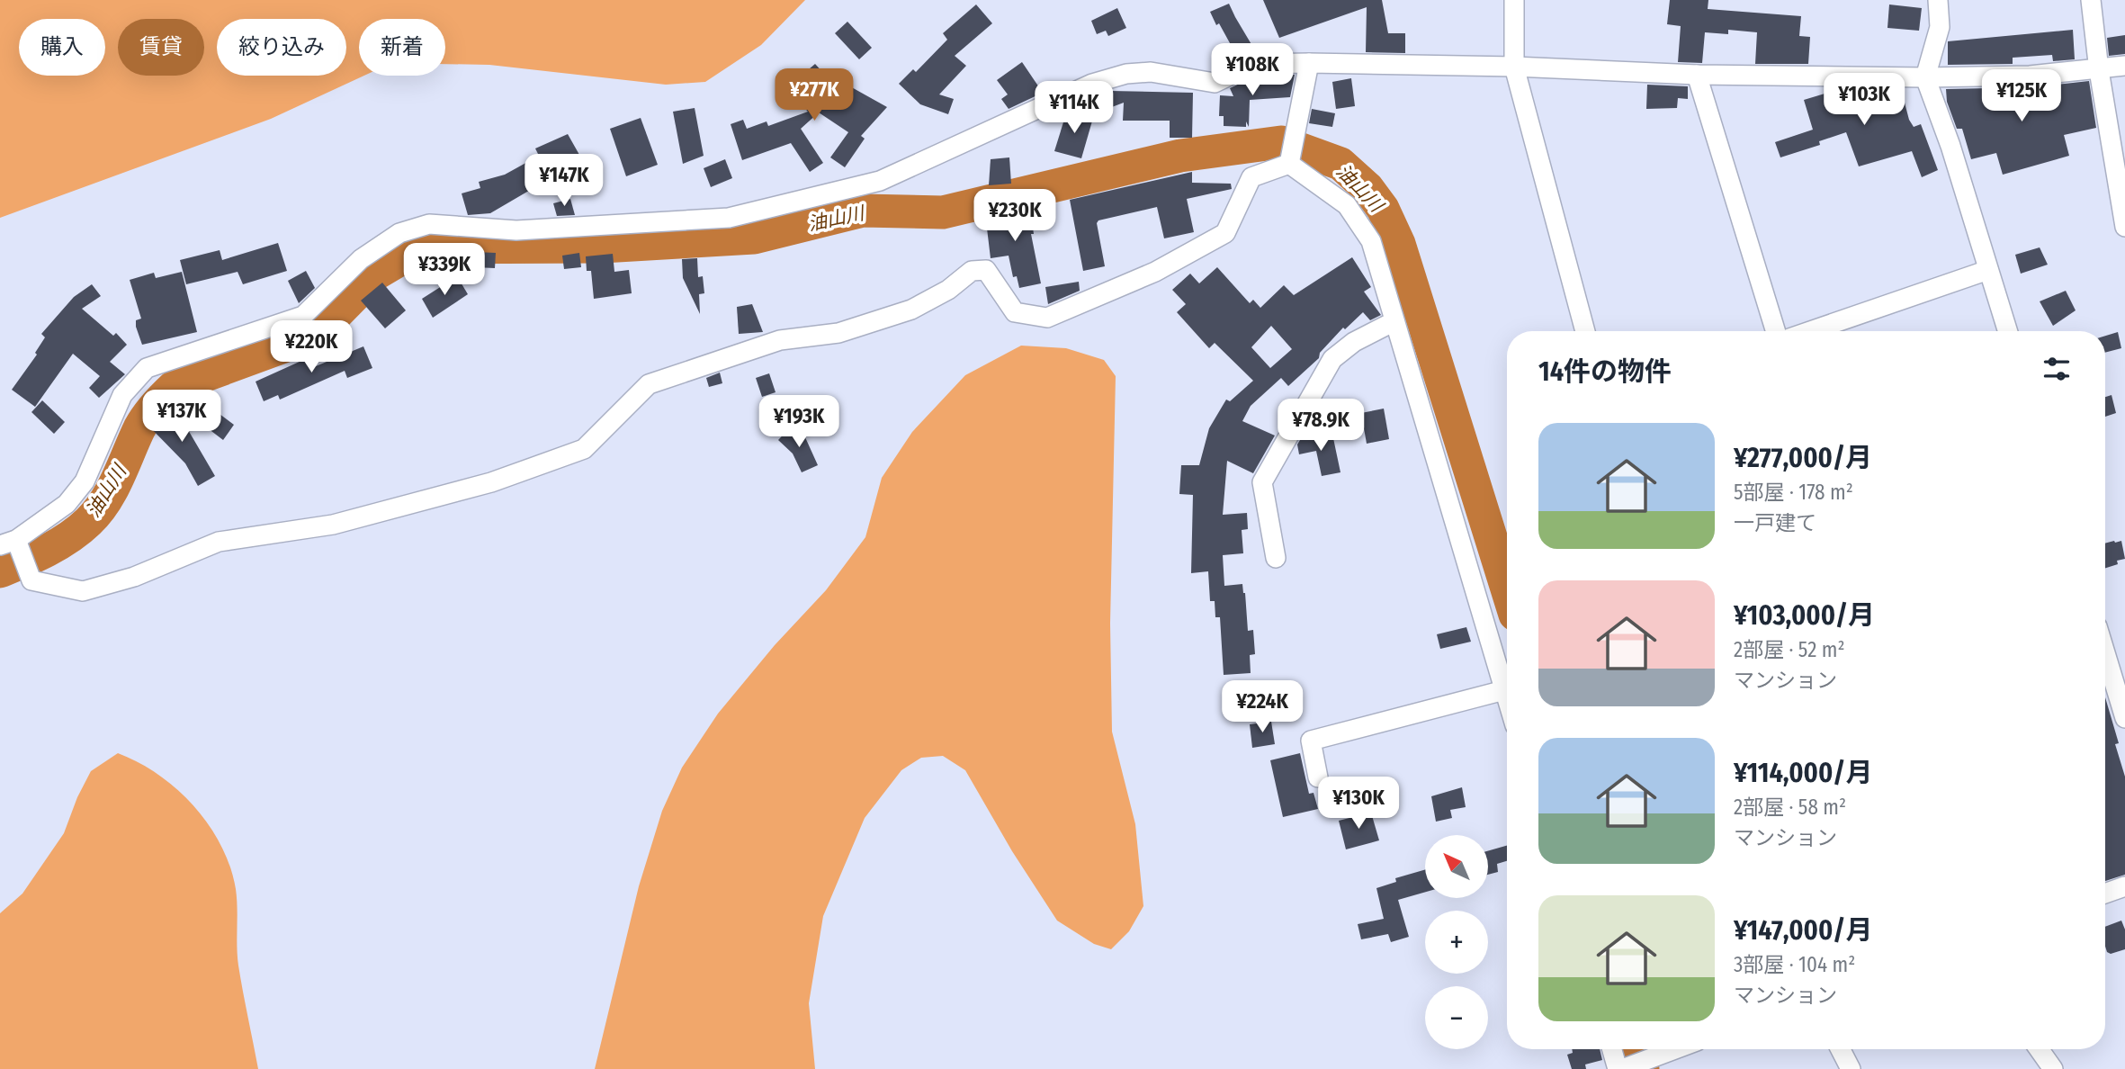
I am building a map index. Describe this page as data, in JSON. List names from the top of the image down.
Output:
{
  "water": ["油山川"],
  "north": "top left",
  "page": {
    "chip": [
      "購入",
      "賃貸",
      "絞り込み",
      "新着"
    ],
    "price": [
      "¥108K",
      "¥277K",
      "¥125K",
      "¥103K",
      "¥114K",
      "¥147K",
      "¥230K",
      "¥339K",
      "¥220K",
      "¥137K",
      "¥193K",
      "¥78.9K",
      "¥224K",
      "¥130K"
    ],
    "heading": "14件の物件",
    "list": [
      {
        "name": "¥277,000/月",
        "note": "5部屋 · 178 m² · 一戸建て"
      },
      {
        "name": "¥103,000/月",
        "note": "2部屋 · 52 m² · マンション"
      },
      {
        "name": "¥114,000/月",
        "note": "2部屋 · 58 m² · マンション"
      },
      {
        "name": "¥147,000/月",
        "note": "3部屋 · 104 m² · マンション"
      }
    ],
    "map_buttons": ["+", "−"]
  }
}
